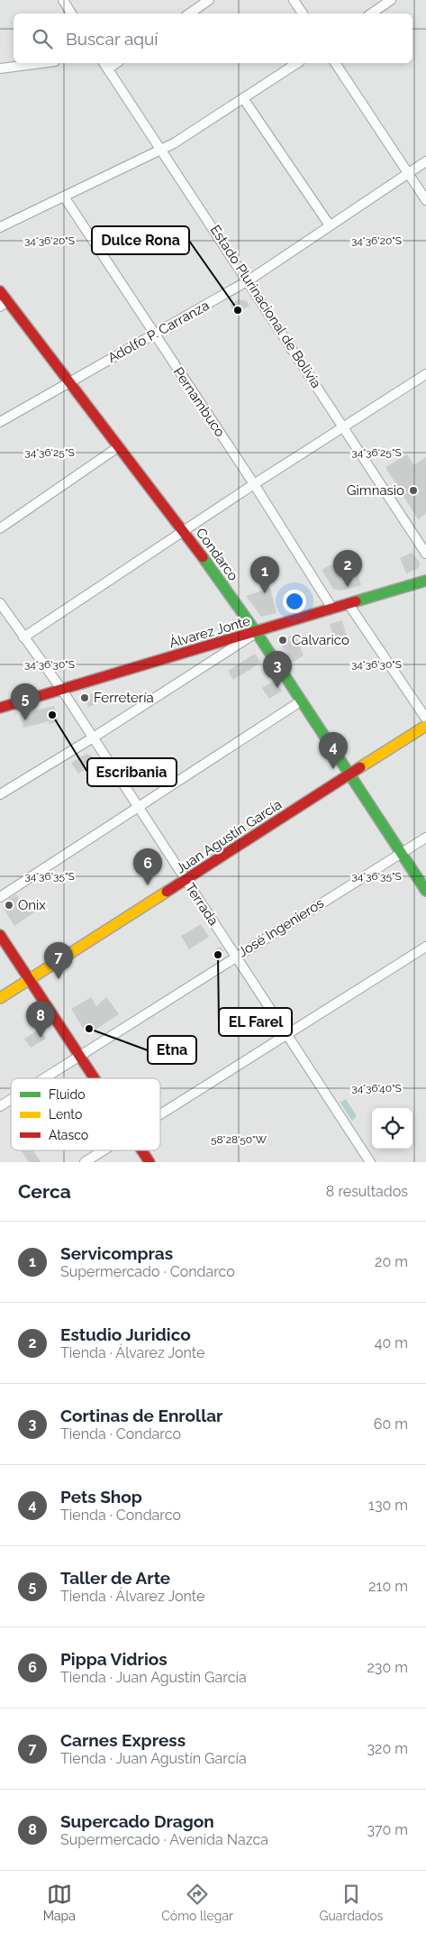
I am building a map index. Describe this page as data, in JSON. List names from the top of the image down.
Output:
{
  "streets": {
    "street": [
      "Estado Plurinacional de Bolivia",
      "Adolfo P. Carranza",
      "Pernambuco",
      "Condarco",
      "Álvarez Jonte",
      "Juan Agustín García",
      "Terrada",
      "José Ingenieros"
    ]
  },
  "crossings": [
    ["Estado Plurinacional de Bolivia", "Adolfo P. Carranza"],
    ["Adolfo P. Carranza", "Pernambuco"],
    ["Adolfo P. Carranza", "Condarco"],
    ["Pernambuco", "Álvarez Jonte"],
    ["Condarco", "Álvarez Jonte"],
    ["Condarco", "Juan Agustín García"],
    ["Condarco", "José Ingenieros"],
    ["Álvarez Jonte", "Terrada"],
    ["Juan Agustín García", "Terrada"],
    ["Terrada", "José Ingenieros"]
  ],
  "places": [
    "Dulce Rona",
    "Gimnasio",
    "Calvarico",
    "Ferretería",
    "Escribania",
    "Onix",
    "EL Farel",
    "Etna"
  ],
  "legend": ["Fluido", "Lento", "Atasco"],
  "page": {
    "search": "Buscar aquí",
    "pins": [
      "2",
      "1",
      "3",
      "5",
      "4",
      "6",
      "7",
      "8"
    ],
    "heading": ["Cerca", "8 resultados"],
    "list": [
      {
        "mark": "1",
        "name": "Servicompras",
        "note": "Supermercado · Condarco",
        "value": "20 m"
      },
      {
        "mark": "2",
        "name": "Estudio Juridico",
        "note": "Tienda · Álvarez Jonte",
        "value": "40 m"
      },
      {
        "mark": "3",
        "name": "Cortinas de Enrollar",
        "note": "Tienda · Condarco",
        "value": "60 m"
      },
      {
        "mark": "4",
        "name": "Pets Shop",
        "note": "Tienda · Condarco",
        "value": "130 m"
      },
      {
        "mark": "5",
        "name": "Taller de Arte",
        "note": "Tienda · Álvarez Jonte",
        "value": "210 m"
      },
      {
        "mark": "6",
        "name": "Pippa Vidrios",
        "note": "Tienda · Juan Agustín García",
        "value": "230 m"
      },
      {
        "mark": "7",
        "name": "Carnes Express",
        "note": "Tienda · Juan Agustín García",
        "value": "320 m"
      },
      {
        "mark": "8",
        "name": "Supercado Dragon",
        "note": "Supermercado · Avenida Nazca",
        "value": "370 m"
      }
    ],
    "nav": ["Mapa", "Cómo llegar", "Guardados"]
  },
  "coordinates": [
    "34°36'20\"S",
    "34°36'25\"S",
    "34°36'30\"S",
    "34°36'35\"S",
    "34°36'40\"S",
    "58°28'50\"W"
  ]
}
